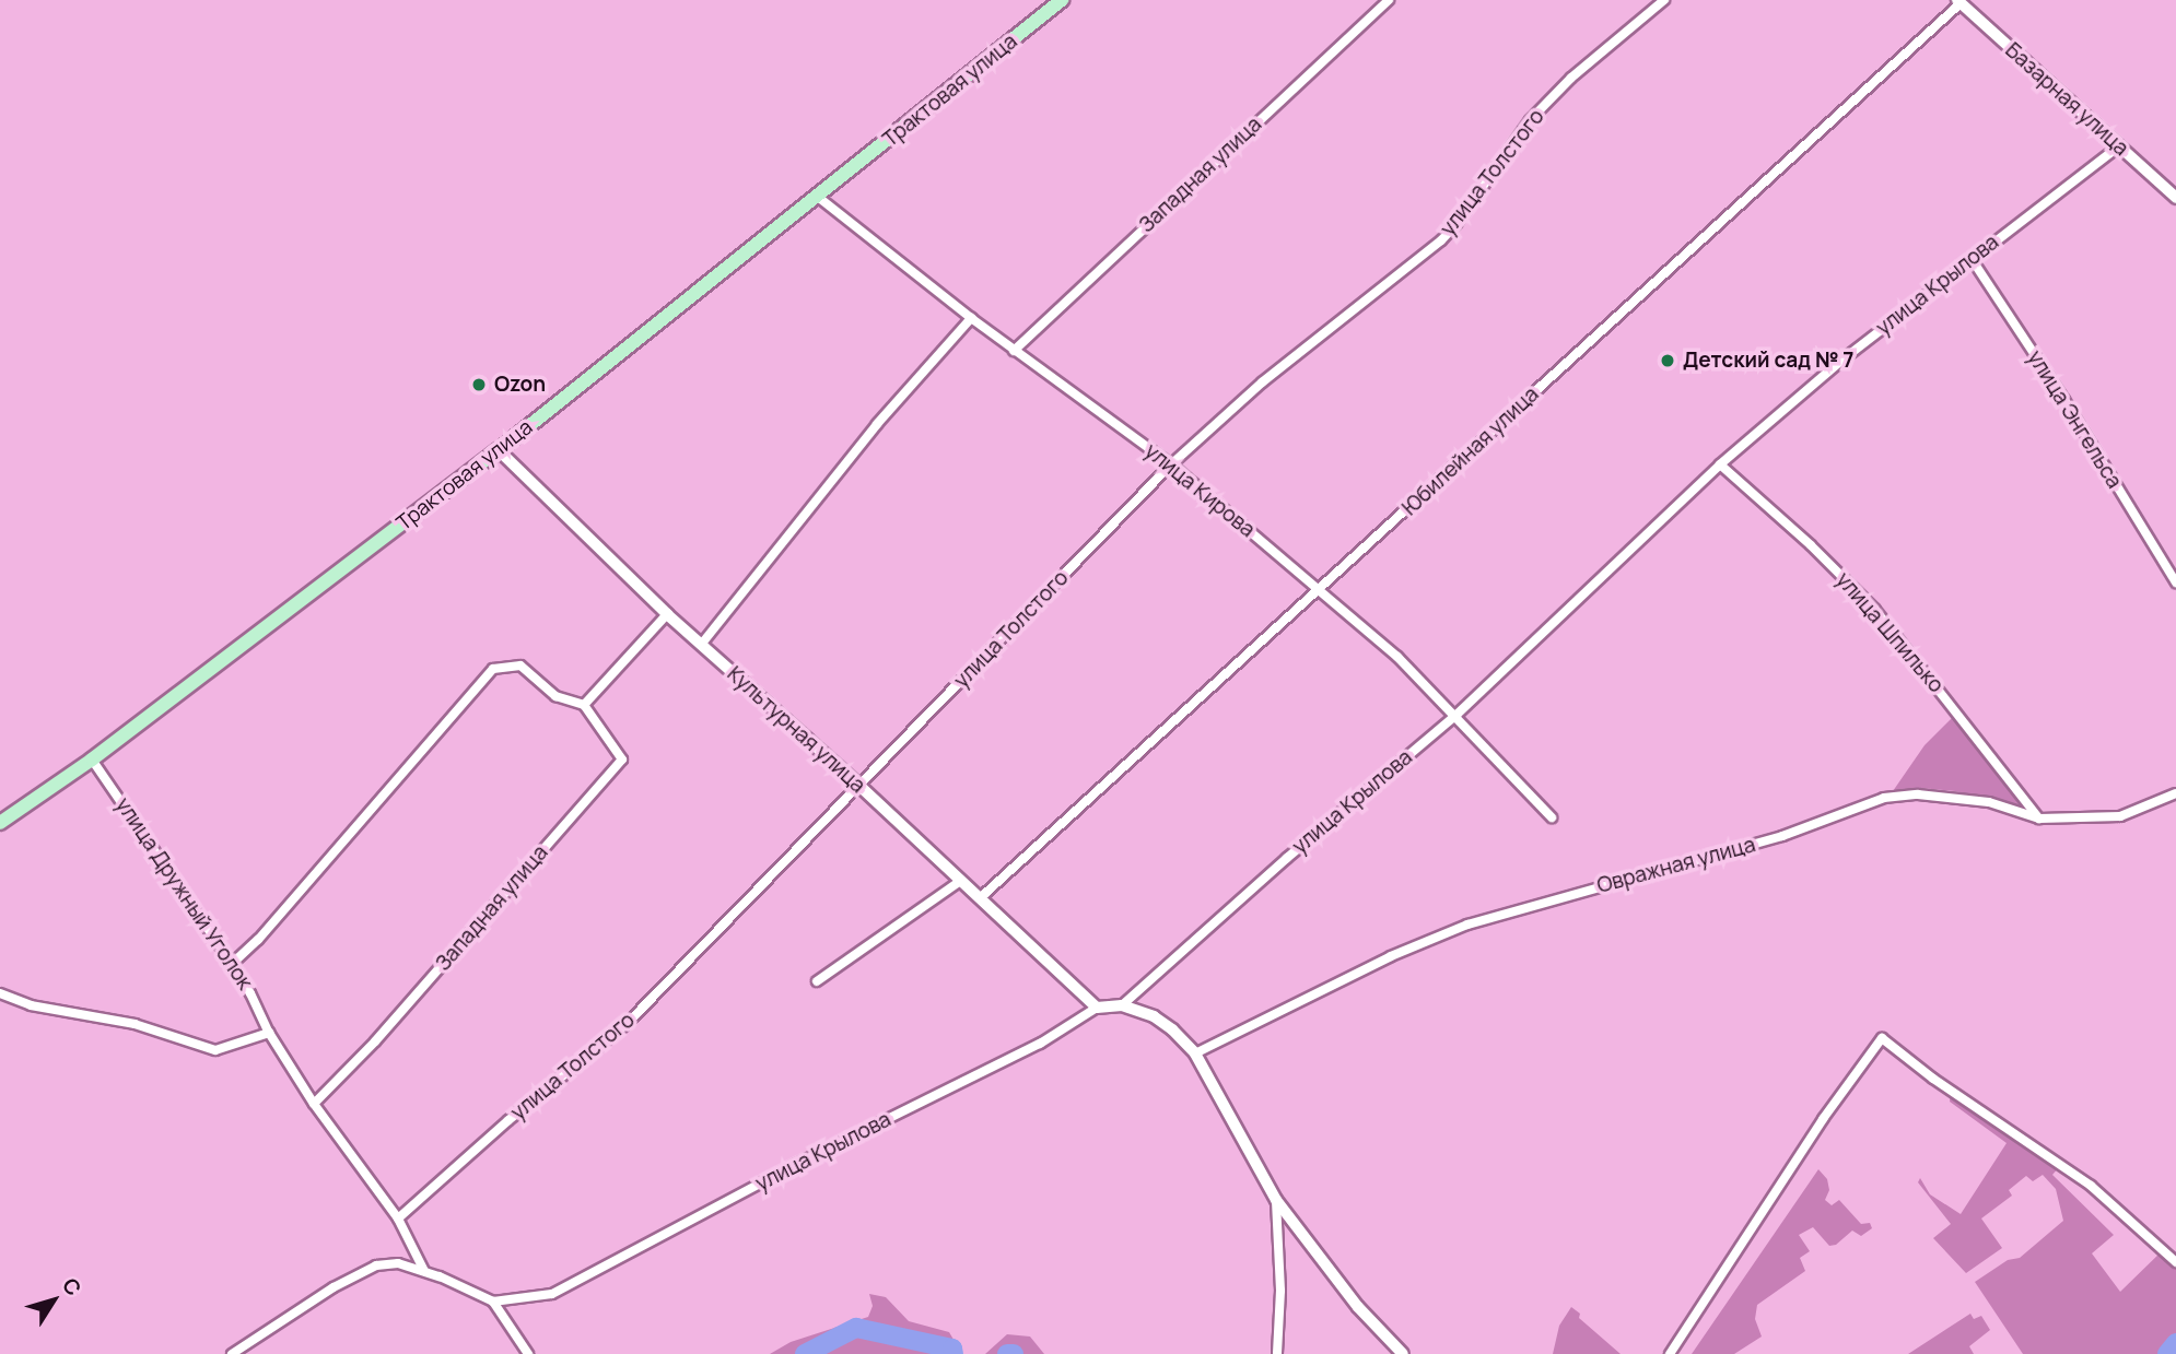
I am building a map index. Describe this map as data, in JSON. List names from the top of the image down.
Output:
{
  "streets": {
    "main road": ["Трактовая улица"],
    "street": [
      "Базарная улица",
      "улица Толстого",
      "Западная улица",
      "улица Крылова",
      "улица Энгельса",
      "Юбилейная улица",
      "улица Кирова",
      "улица Шпилько",
      "Культурная улица",
      "Овражная улица",
      "улица Дружный Уголок"
    ]
  },
  "crossings": [
    ["Трактовая улица", "улица Кирова"],
    ["Трактовая улица", "Культурная улица"],
    ["Трактовая улица", "улица Дружный Уголок"],
    ["Базарная улица", "улица Крылова"],
    ["Базарная улица", "Юбилейная улица"],
    ["улица Толстого", "улица Кирова"],
    ["улица Толстого", "Культурная улица"],
    ["улица Толстого", "улица Дружный Уголок"],
    ["Западная улица", "улица Кирова"],
    ["Западная улица", "улица Дружный Уголок"],
    ["улица Крылова", "улица Энгельса"],
    ["улица Крылова", "улица Кирова"],
    ["улица Крылова", "улица Шпилько"],
    ["улица Крылова", "Культурная улица"],
    ["Юбилейная улица", "улица Кирова"],
    ["Юбилейная улица", "Культурная улица"],
    ["улица Шпилько", "Овражная улица"]
  ],
  "places": ["Детский сад № 7", "Ozon"],
  "north": "top right"
}
